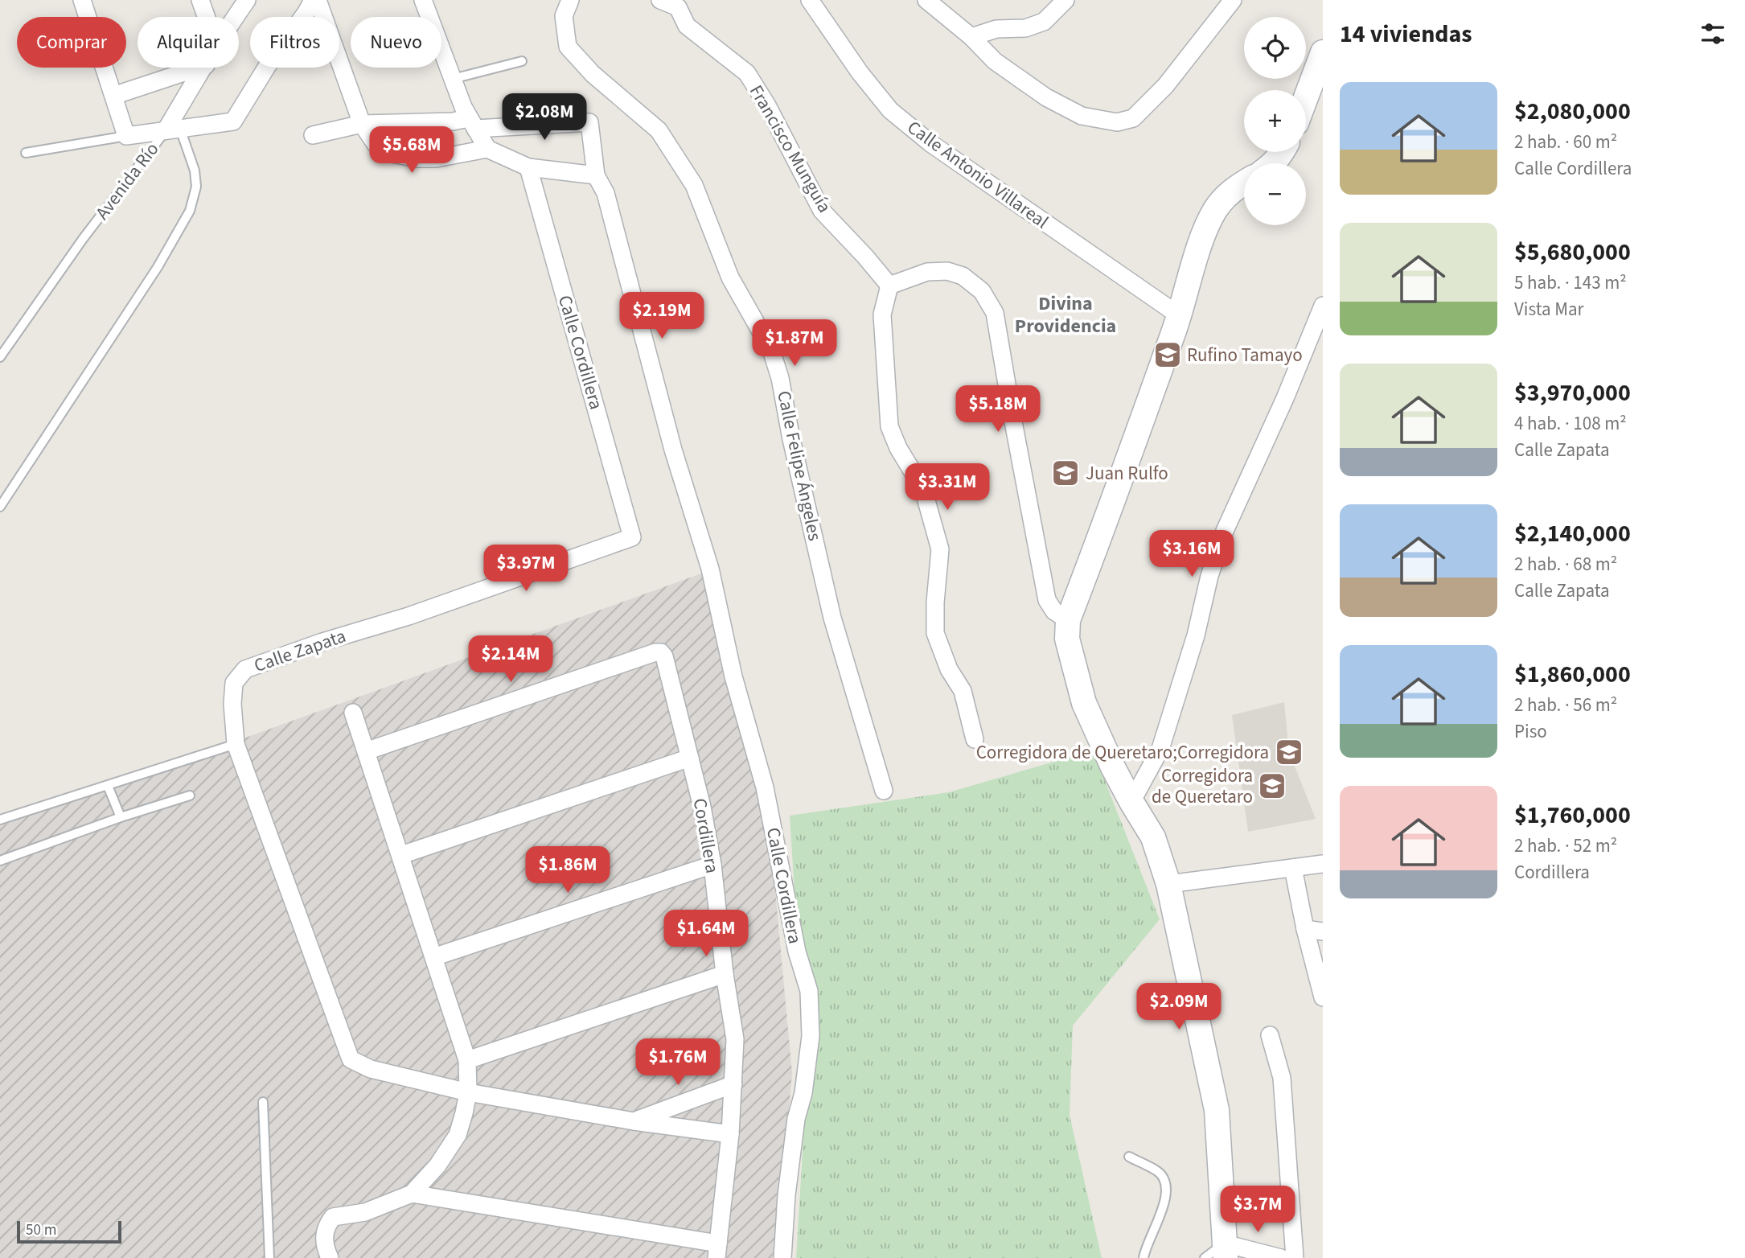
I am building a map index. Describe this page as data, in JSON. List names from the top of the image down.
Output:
{
  "streets": {
    "street": [
      "Francisco Munguía",
      "Calle Antonio Villareal",
      "Avenida Río",
      "Calle Cordillera",
      "Calle Felipe Ángeles",
      "Calle Zapata",
      "Cordillera"
    ]
  },
  "crossings": [
    ["Calle Cordillera", "Calle Zapata"]
  ],
  "districts": ["Divina Providencia"],
  "places": {
    "school or university": [
      "Rufino Tamayo",
      "Juan Rulfo",
      "Corregidora de Queretaro;Corregidora",
      "Corregidora de Queretaro"
    ]
  },
  "scale_bar": "50 m",
  "page": {
    "heading": "14 viviendas",
    "map_buttons": ["+", "−"],
    "chip": [
      "Comprar",
      "Alquilar",
      "Filtros",
      "Nuevo"
    ],
    "list": [
      {
        "name": "$2,080,000",
        "note": "2 hab. · 60 m² · Calle Cordillera"
      },
      {
        "name": "$5,680,000",
        "note": "5 hab. · 143 m² · Vista Mar"
      },
      {
        "name": "$3,970,000",
        "note": "4 hab. · 108 m² · Calle Zapata"
      },
      {
        "name": "$2,140,000",
        "note": "2 hab. · 68 m² · Calle Zapata"
      },
      {
        "name": "$1,860,000",
        "note": "2 hab. · 56 m² · Piso"
      },
      {
        "name": "$1,760,000",
        "note": "2 hab. · 52 m² · Cordillera"
      }
    ],
    "price": [
      "$2.08M",
      "$5.68M",
      "$2.19M",
      "$1.87M",
      "$5.18M",
      "$3.31M",
      "$3.16M",
      "$3.97M",
      "$2.14M",
      "$1.86M",
      "$1.64M",
      "$2.09M",
      "$1.76M",
      "$3.7M"
    ],
    "scale": "50 m"
  }
}
